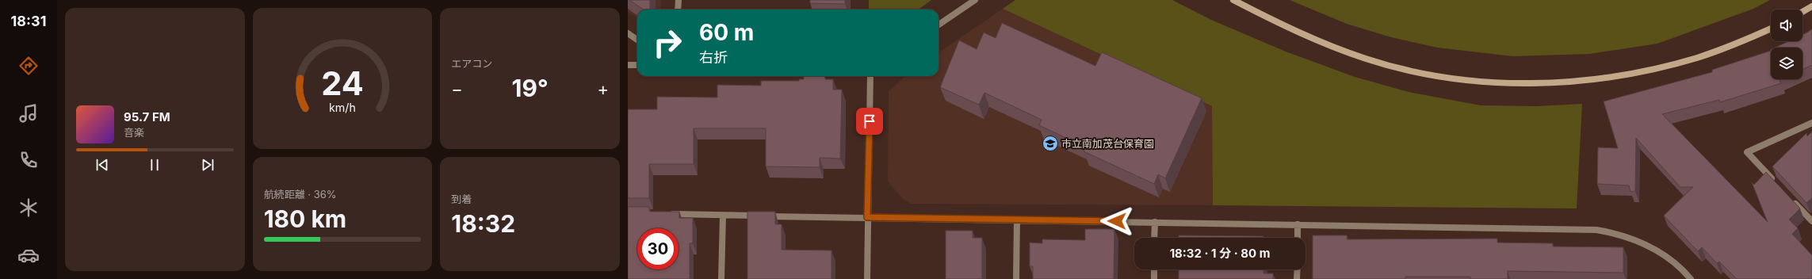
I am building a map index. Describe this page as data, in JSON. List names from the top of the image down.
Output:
{
  "places": {
    "school or university": ["市立南加茂台保育園"]
  },
  "page": {
    "tabs": "18:31",
    "tile": [
      "エアコン",
      ["航続距離 · 36%", "180 km"],
      ["到着", "18:32"]
    ],
    "turn": ["60 m", "右折"],
    "heat": ["−", "19°", "+"],
    "song": ["95.7 FM", "音楽"],
    "limit": "30",
    "trip": "18:32 · 1 分 · 80 m",
    "gauge": ["24", "km/h"]
  }
}
